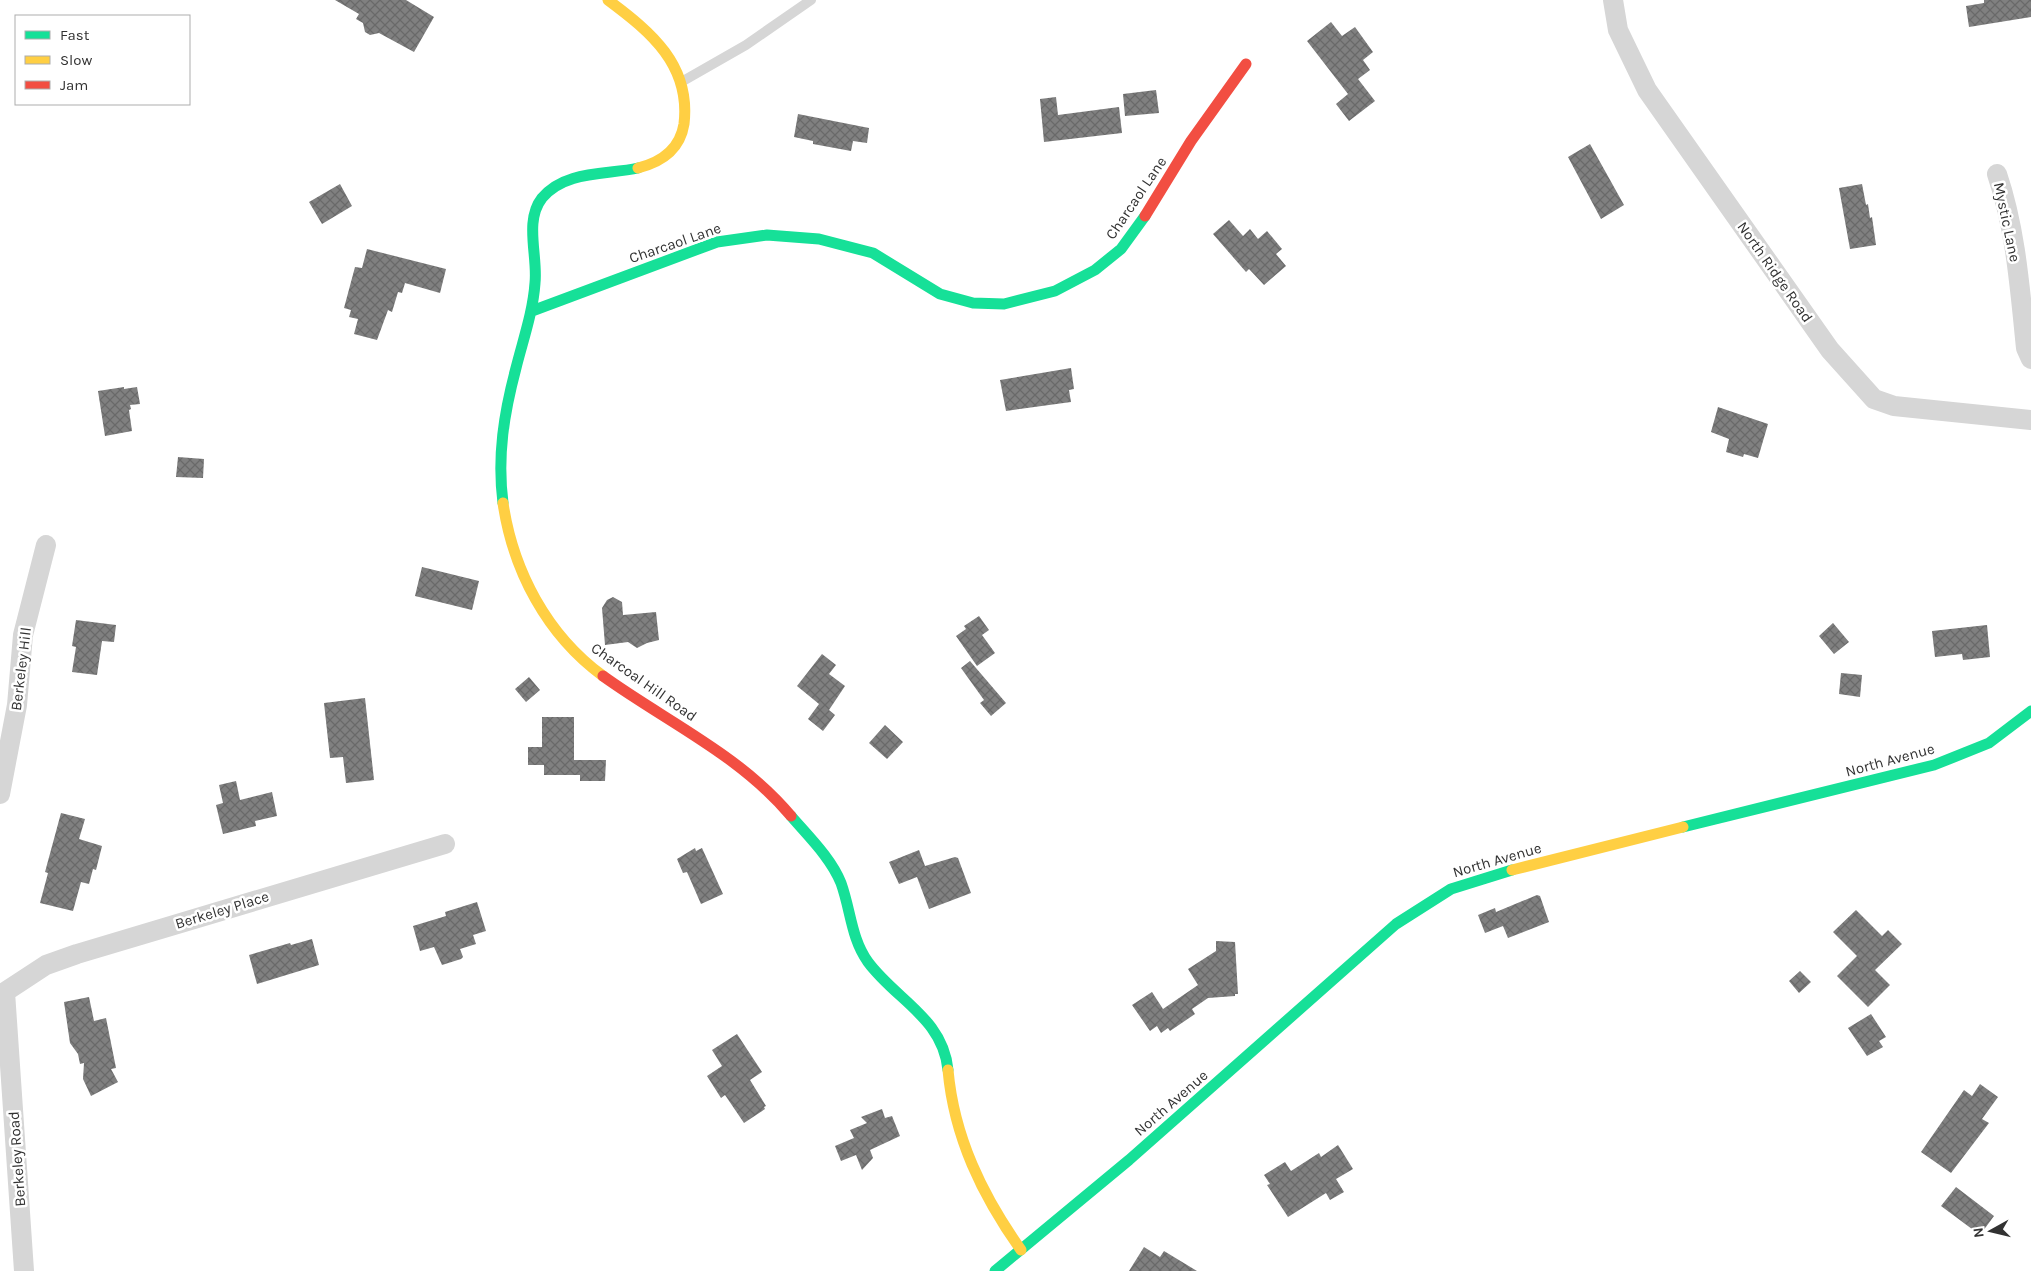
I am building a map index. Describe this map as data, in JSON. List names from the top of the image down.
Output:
{
  "streets": {
    "street": [
      "Charcaol Lane",
      "Mystic Lane",
      "North Ridge Road",
      "Berkeley Hill",
      "Charcoal Hill Road",
      "North Avenue",
      "Berkeley Place",
      "Berkeley Road"
    ]
  },
  "crossings": [
    ["Charcaol Lane", "Charcoal Hill Road"],
    ["Charcoal Hill Road", "North Avenue"],
    ["Berkeley Place", "Berkeley Road"]
  ],
  "legend": ["Fast", "Slow", "Jam"],
  "north": "left"
}
